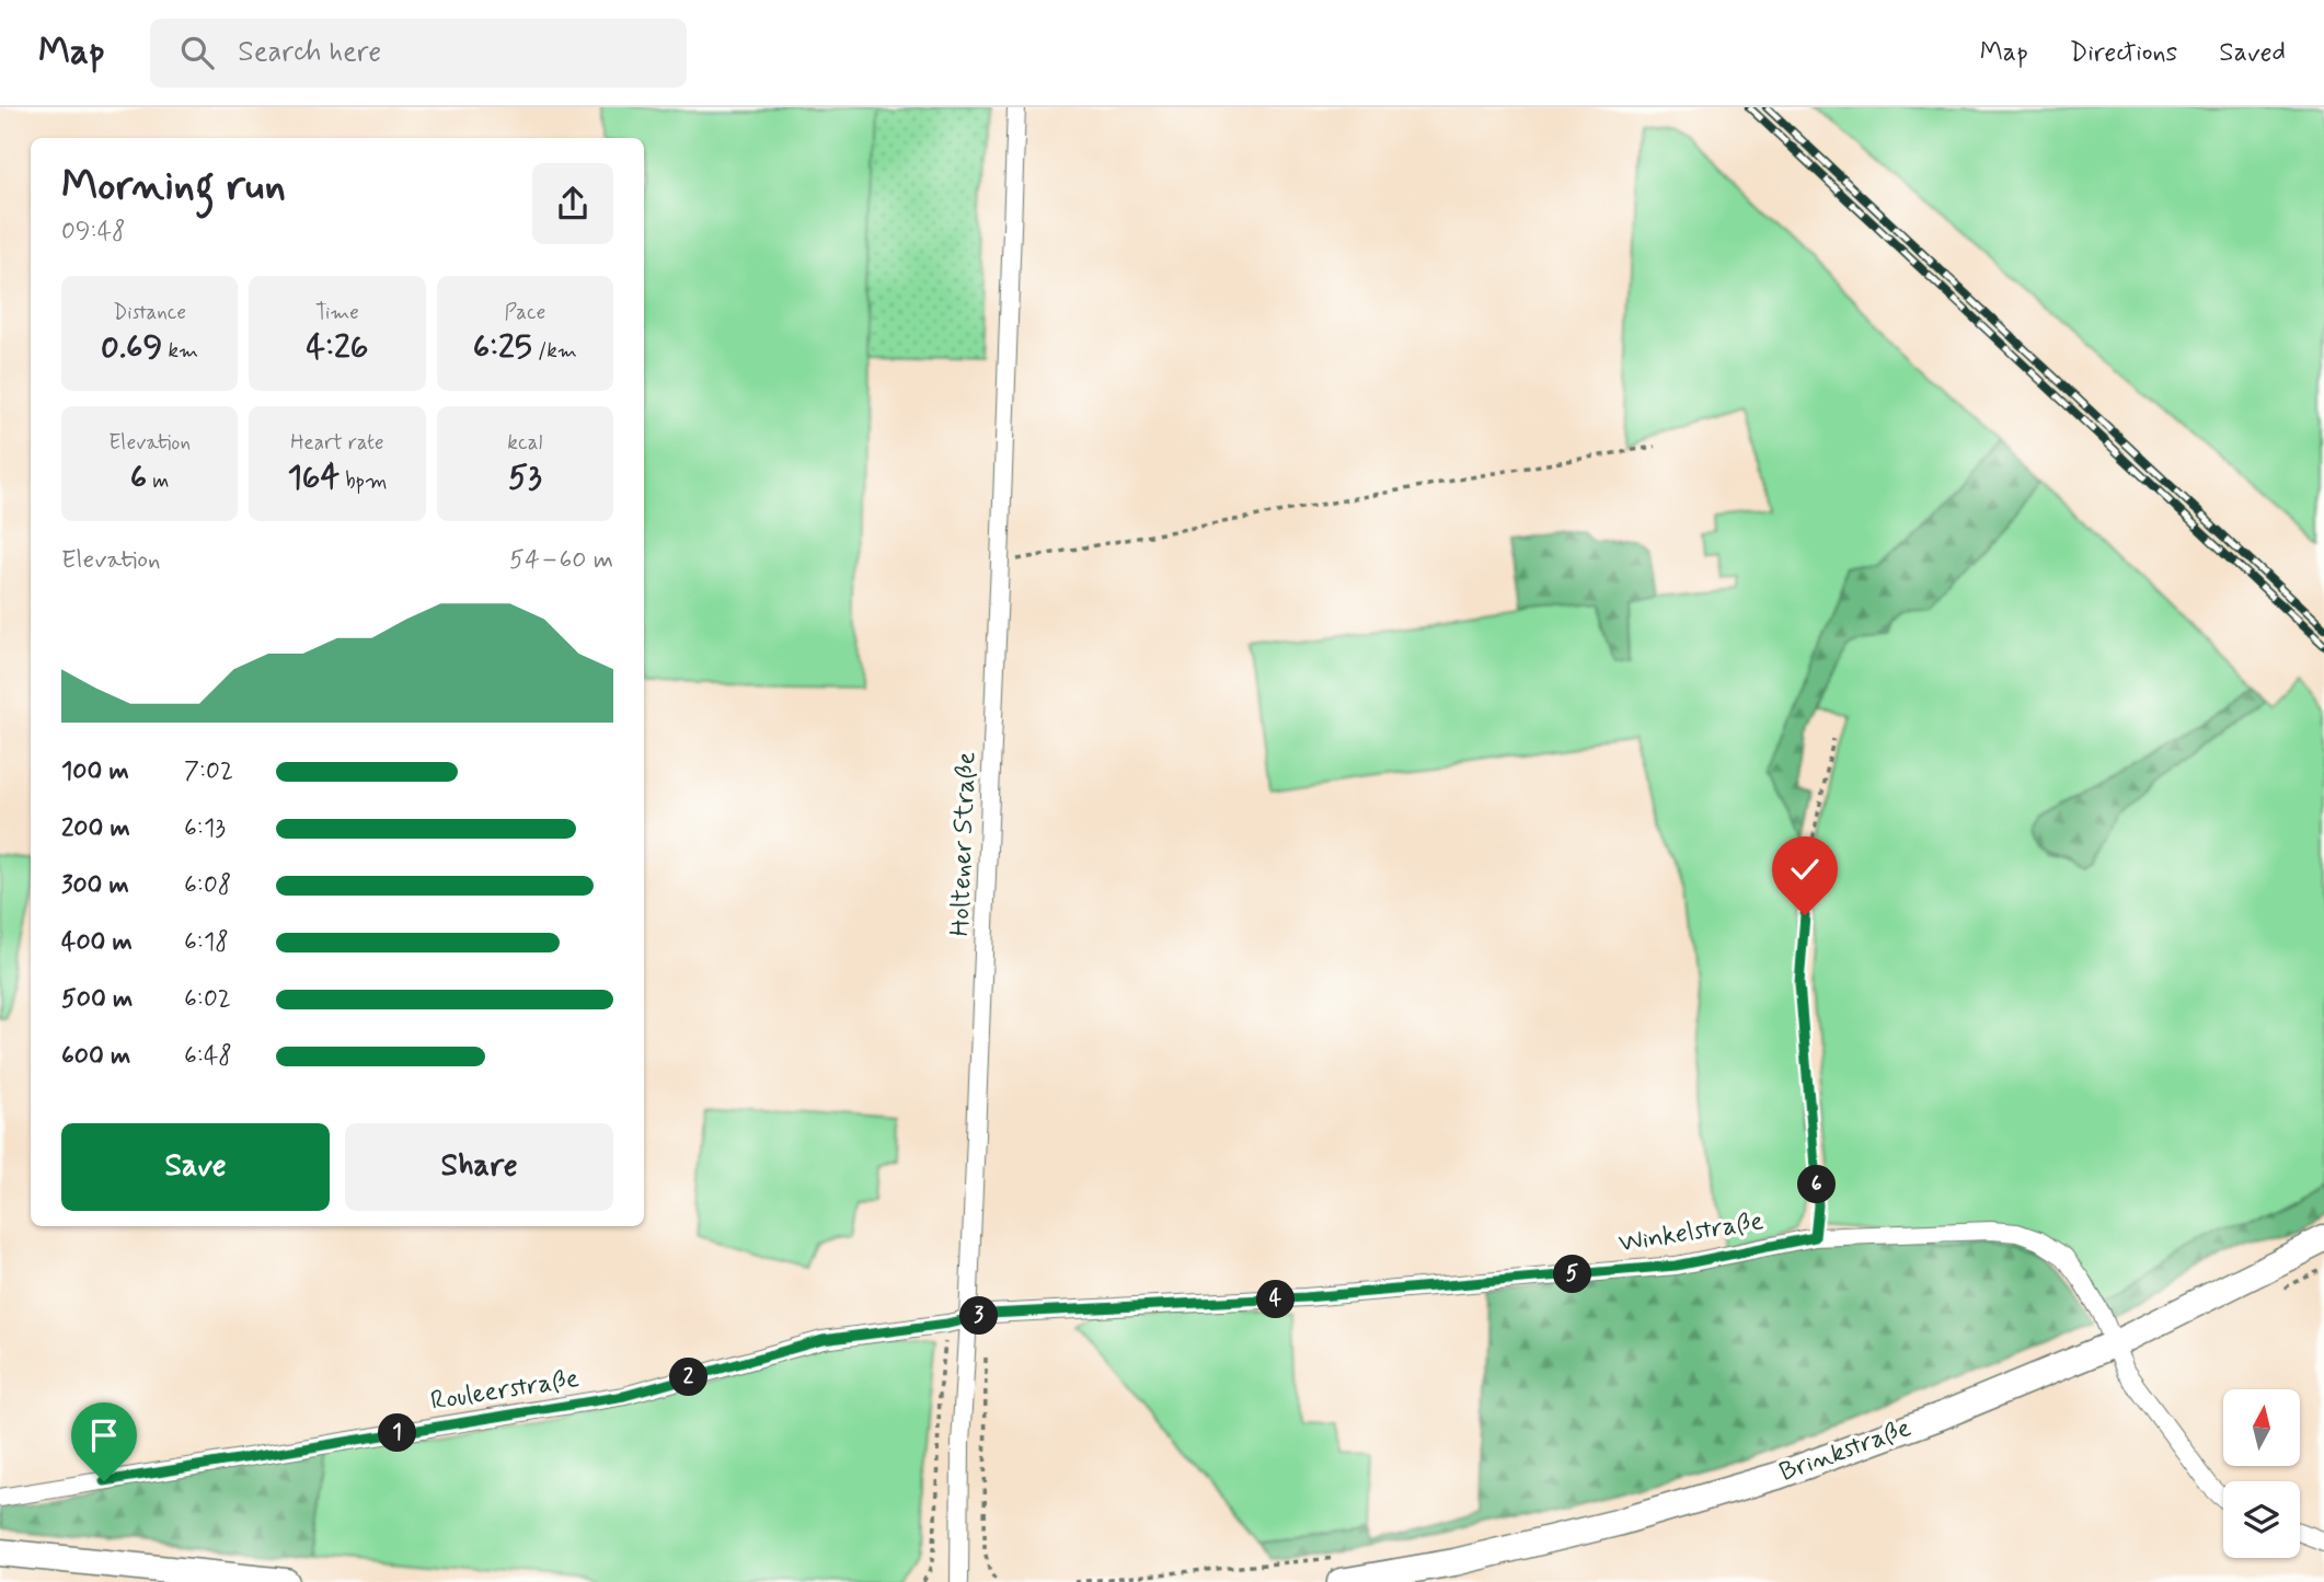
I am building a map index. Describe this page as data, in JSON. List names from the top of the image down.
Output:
{
  "streets": {
    "main road": ["Brinkstraße"],
    "street": ["Holtener Straße", "Winkelstraße", "Rouleerstraße"]
  },
  "crossings": [
    ["Holtener Straße", "Winkelstraße"],
    ["Holtener Straße", "Rouleerstraße"],
    ["Winkelstraße", "Rouleerstraße"],
    ["Winkelstraße", "Brinkstraße"]
  ],
  "north": "top",
  "page": {
    "header": "Map",
    "search": "Search here",
    "nav": ["Map", "Directions", "Saved"],
    "heading": ["Morning run", "09:48"],
    "stats": [
      ["Distance", "0.69 km"],
      ["Time", "4:26"],
      ["Pace", "6:25 /km"],
      ["Elevation", "6 m"],
      ["Heart rate", "164 bpm"],
      ["kcal", "53"]
    ],
    "chart": ["Elevation", "54–60 m"],
    "list": [
      {
        "name": "100 m",
        "note": "7:02"
      },
      {
        "name": "200 m",
        "note": "6:13"
      },
      {
        "name": "300 m",
        "note": "6:08"
      },
      {
        "name": "400 m",
        "note": "6:18"
      },
      {
        "name": "500 m",
        "note": "6:02"
      },
      {
        "name": "600 m",
        "note": "6:48"
      }
    ],
    "buttons": ["Save", "Share"],
    "pins": [
      "6",
      "5",
      "4",
      "3",
      "2",
      "1"
    ]
  }
}
